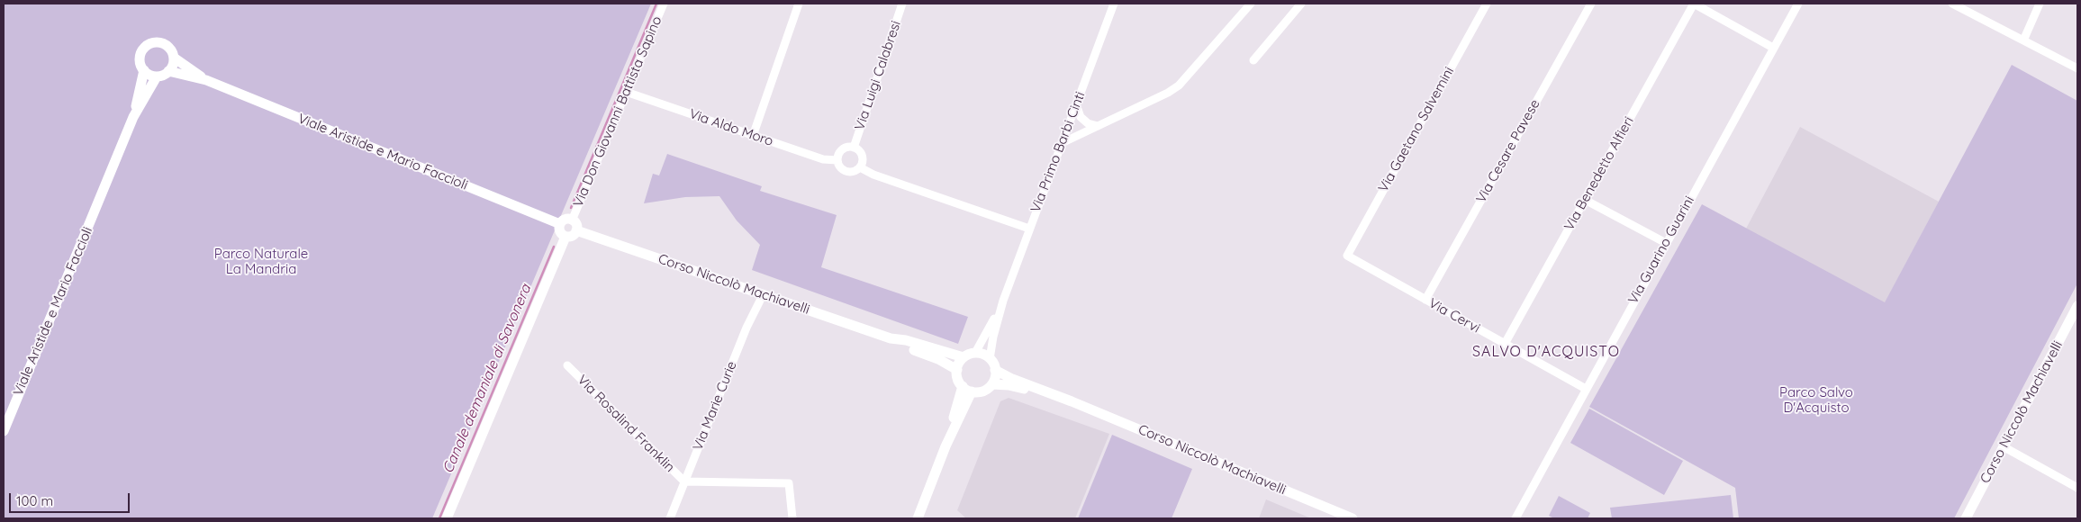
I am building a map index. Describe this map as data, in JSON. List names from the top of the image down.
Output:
{
  "streets": {
    "street": [
      "Via Luigi Calabresi",
      "Via Don Giovanni Battista Sapino",
      "Via Aldo Moro",
      "Via Gaetano Salvemini",
      "Via Cesare Pavese",
      "Viale Aristide e Mario Faccioli",
      "Via Primo Barbi Cinti",
      "Via Benedetto Alfieri",
      "Via Guarino Guarini",
      "Corso Niccolò Machiavelli",
      "Via Cervi",
      "Via Marie Curie",
      "Via Rosalind Franklin"
    ]
  },
  "crossings": [
    ["Via Luigi Calabresi", "Via Aldo Moro"],
    ["Via Don Giovanni Battista Sapino", "Via Aldo Moro"],
    ["Via Don Giovanni Battista Sapino", "Viale Aristide e Mario Faccioli"],
    ["Via Don Giovanni Battista Sapino", "Corso Niccolò Machiavelli"],
    ["Via Gaetano Salvemini", "Via Cervi"],
    ["Via Cesare Pavese", "Via Cervi"],
    ["Viale Aristide e Mario Faccioli", "Corso Niccolò Machiavelli"],
    ["Via Primo Barbi Cinti", "Corso Niccolò Machiavelli"],
    ["Via Benedetto Alfieri", "Via Cervi"],
    ["Via Guarino Guarini", "Via Cervi"],
    ["Corso Niccolò Machiavelli", "Via Marie Curie"],
    ["Via Marie Curie", "Via Rosalind Franklin"]
  ],
  "districts": ["SALVO D'ACQUISTO"],
  "water": ["Canale demaniale di Savonera"],
  "parks": ["Parco Naturale La Mandria", "Parco Salvo D'Acquisto"],
  "scale_bar": "100 m"
}
